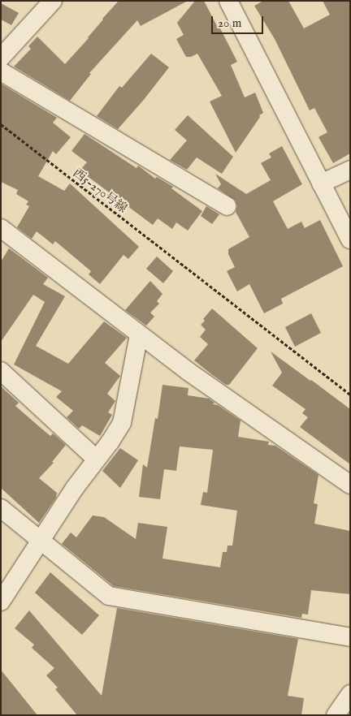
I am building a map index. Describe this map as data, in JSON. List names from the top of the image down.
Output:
{
  "streets": {
    "path": ["西5-270号線"]
  },
  "scale_bar": "20 m"
}
